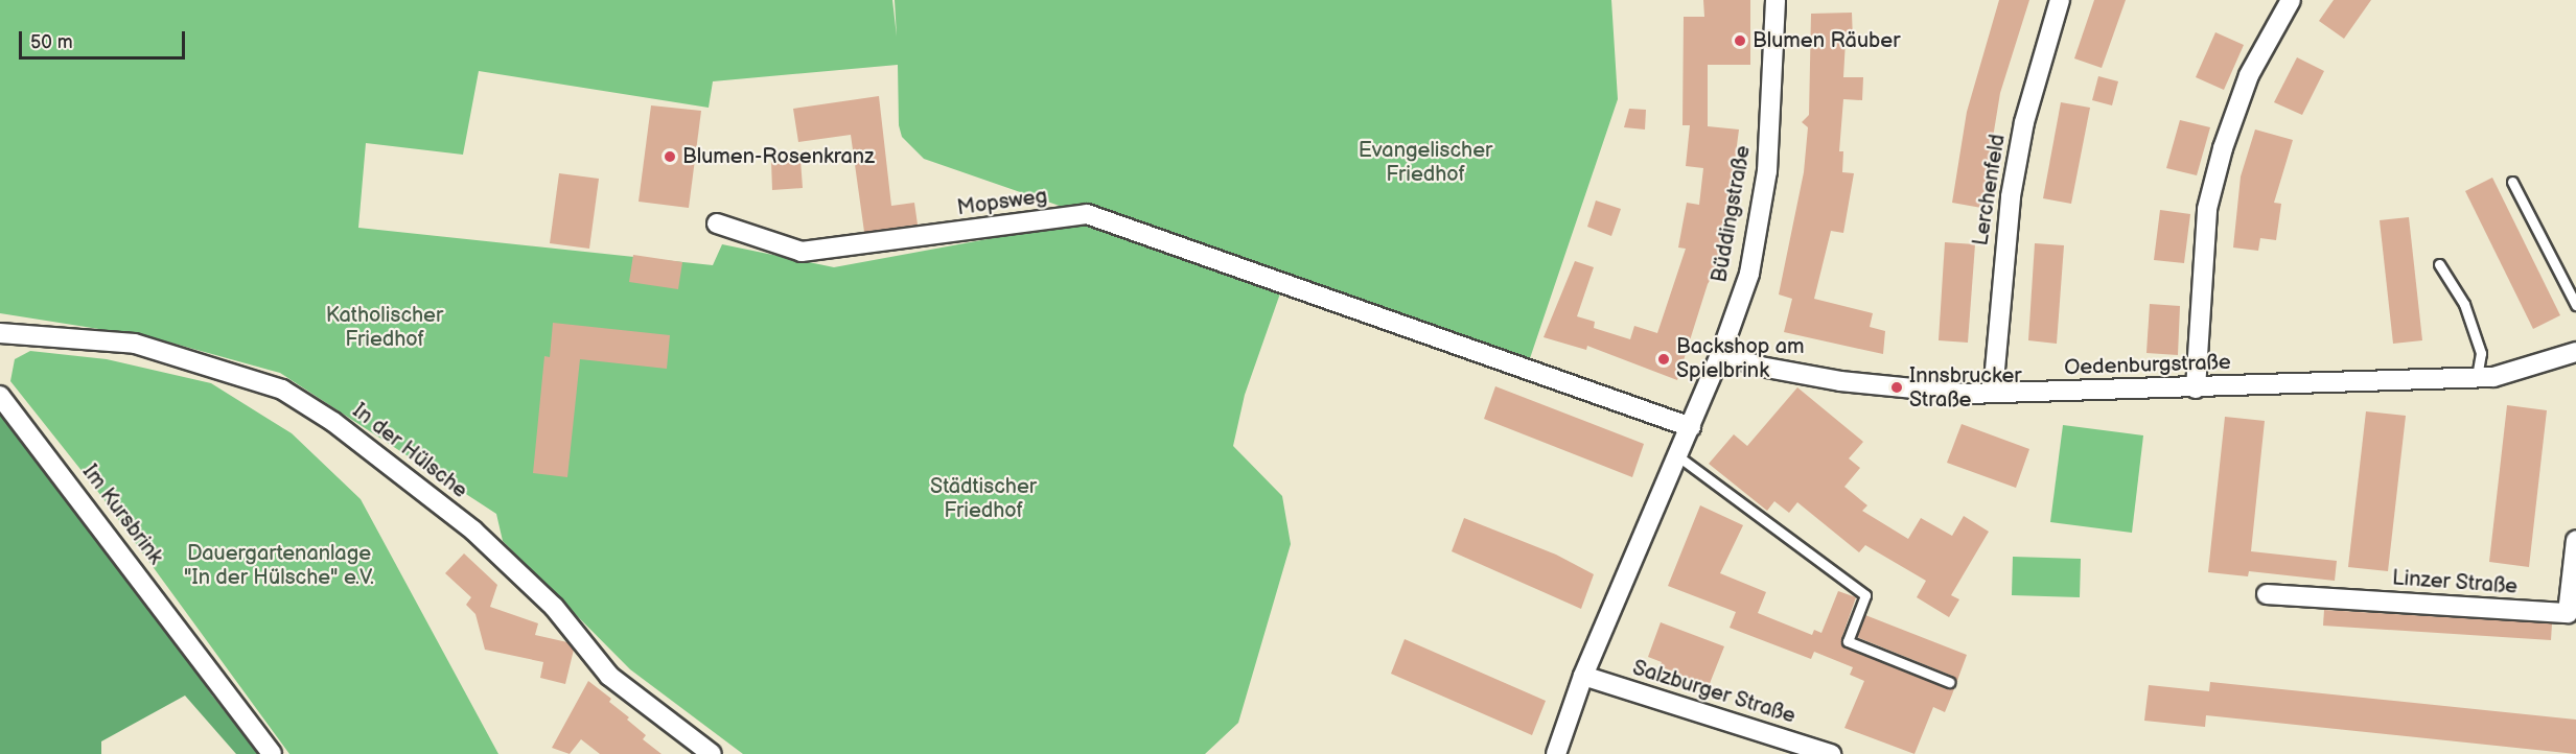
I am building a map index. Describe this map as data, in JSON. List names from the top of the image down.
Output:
{
  "streets": {
    "street": [
      "Lerchenfeld",
      "Mopsweg",
      "Büddingstraße",
      "Oedenburgstraße",
      "In der Hülsche",
      "Im Kursbrink",
      "Linzer Straße",
      "Salzburger Straße"
    ]
  },
  "crossings": [
    ["Lerchenfeld", "Oedenburgstraße"],
    ["Mopsweg", "Büddingstraße"],
    ["Büddingstraße", "Oedenburgstraße"],
    ["Büddingstraße", "Salzburger Straße"]
  ],
  "parks": [
    "Evangelischer Friedhof",
    "Katholischer Friedhof",
    "Städtischer Friedhof",
    "Dauergartenanlage \"In der Hülsche\" e.V."
  ],
  "places": [
    "Blumen Räuber",
    "Blumen-Rosenkranz",
    "Backshop am Spielbrink",
    "Innsbrucker Straße"
  ],
  "scale_bar": "50 m"
}
